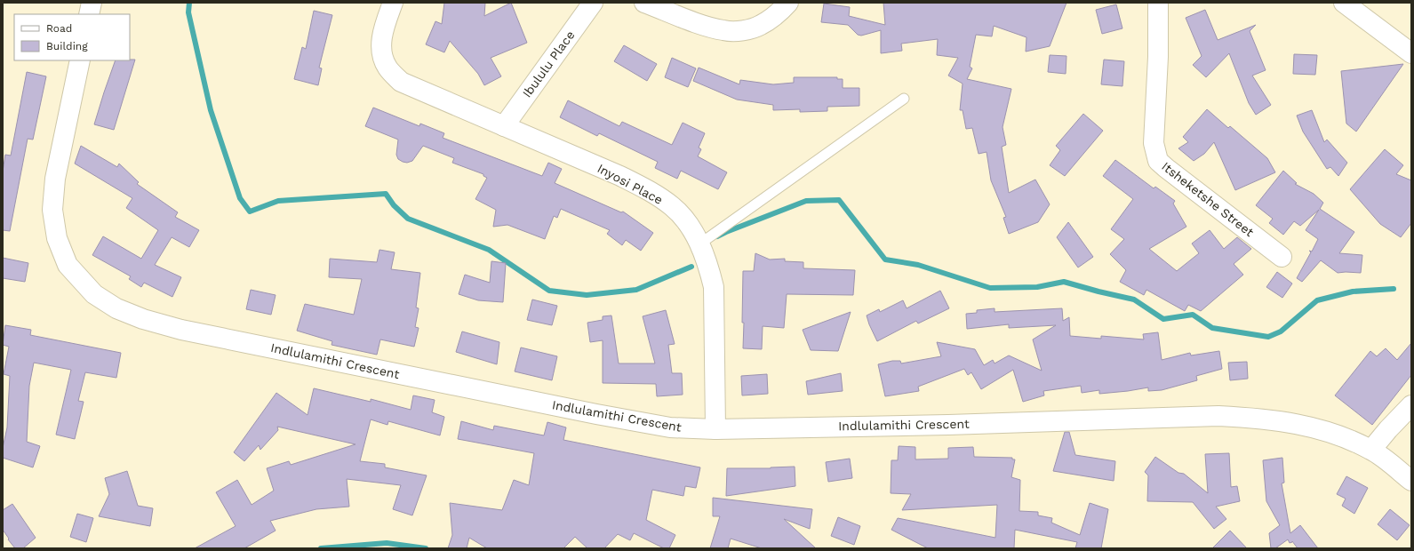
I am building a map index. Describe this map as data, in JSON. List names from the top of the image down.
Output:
{
  "streets": {
    "street": [
      "Ibululu Place",
      "Inyosi Place",
      "Itsheketshe Street",
      "Indlulamithi Crescent"
    ]
  },
  "crossings": [
    ["Ibululu Place", "Inyosi Place"],
    ["Inyosi Place", "Indlulamithi Crescent"]
  ],
  "legend": ["Road", "Building"]
}
